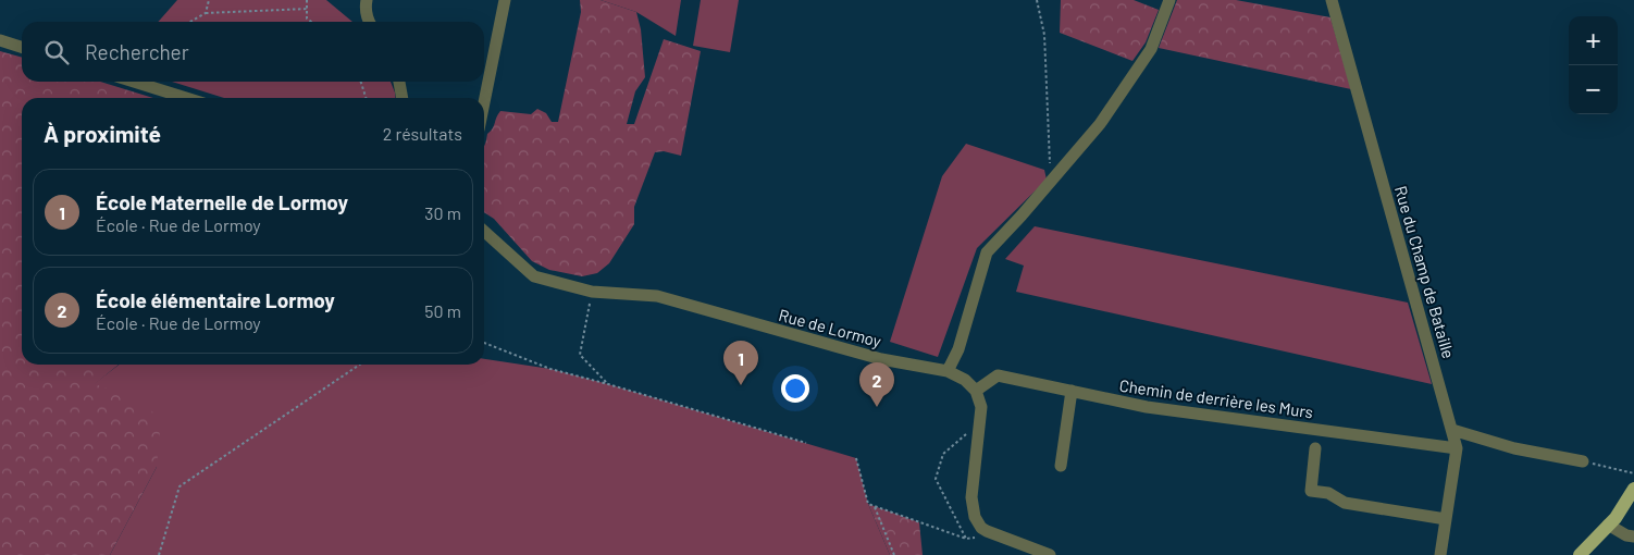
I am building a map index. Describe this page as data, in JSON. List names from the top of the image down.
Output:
{
  "streets": {
    "street": ["Rue du Champ de Bataille", "Rue de Lormoy", "Chemin de derrière les Murs"]
  },
  "crossings": [
    ["Rue du Champ de Bataille", "Chemin de derrière les Murs"],
    ["Rue de Lormoy", "Chemin de derrière les Murs"]
  ],
  "page": {
    "map_buttons": ["+", "−"],
    "search": "Rechercher",
    "heading": ["À proximité", "2 résultats"],
    "list": [
      {
        "mark": "1",
        "name": "École Maternelle de Lormoy",
        "note": "École · Rue de Lormoy",
        "value": "30 m"
      },
      {
        "mark": "2",
        "name": "École élémentaire Lormoy",
        "note": "École · Rue de Lormoy",
        "value": "50 m"
      }
    ],
    "pins": ["1", "2"]
  }
}
